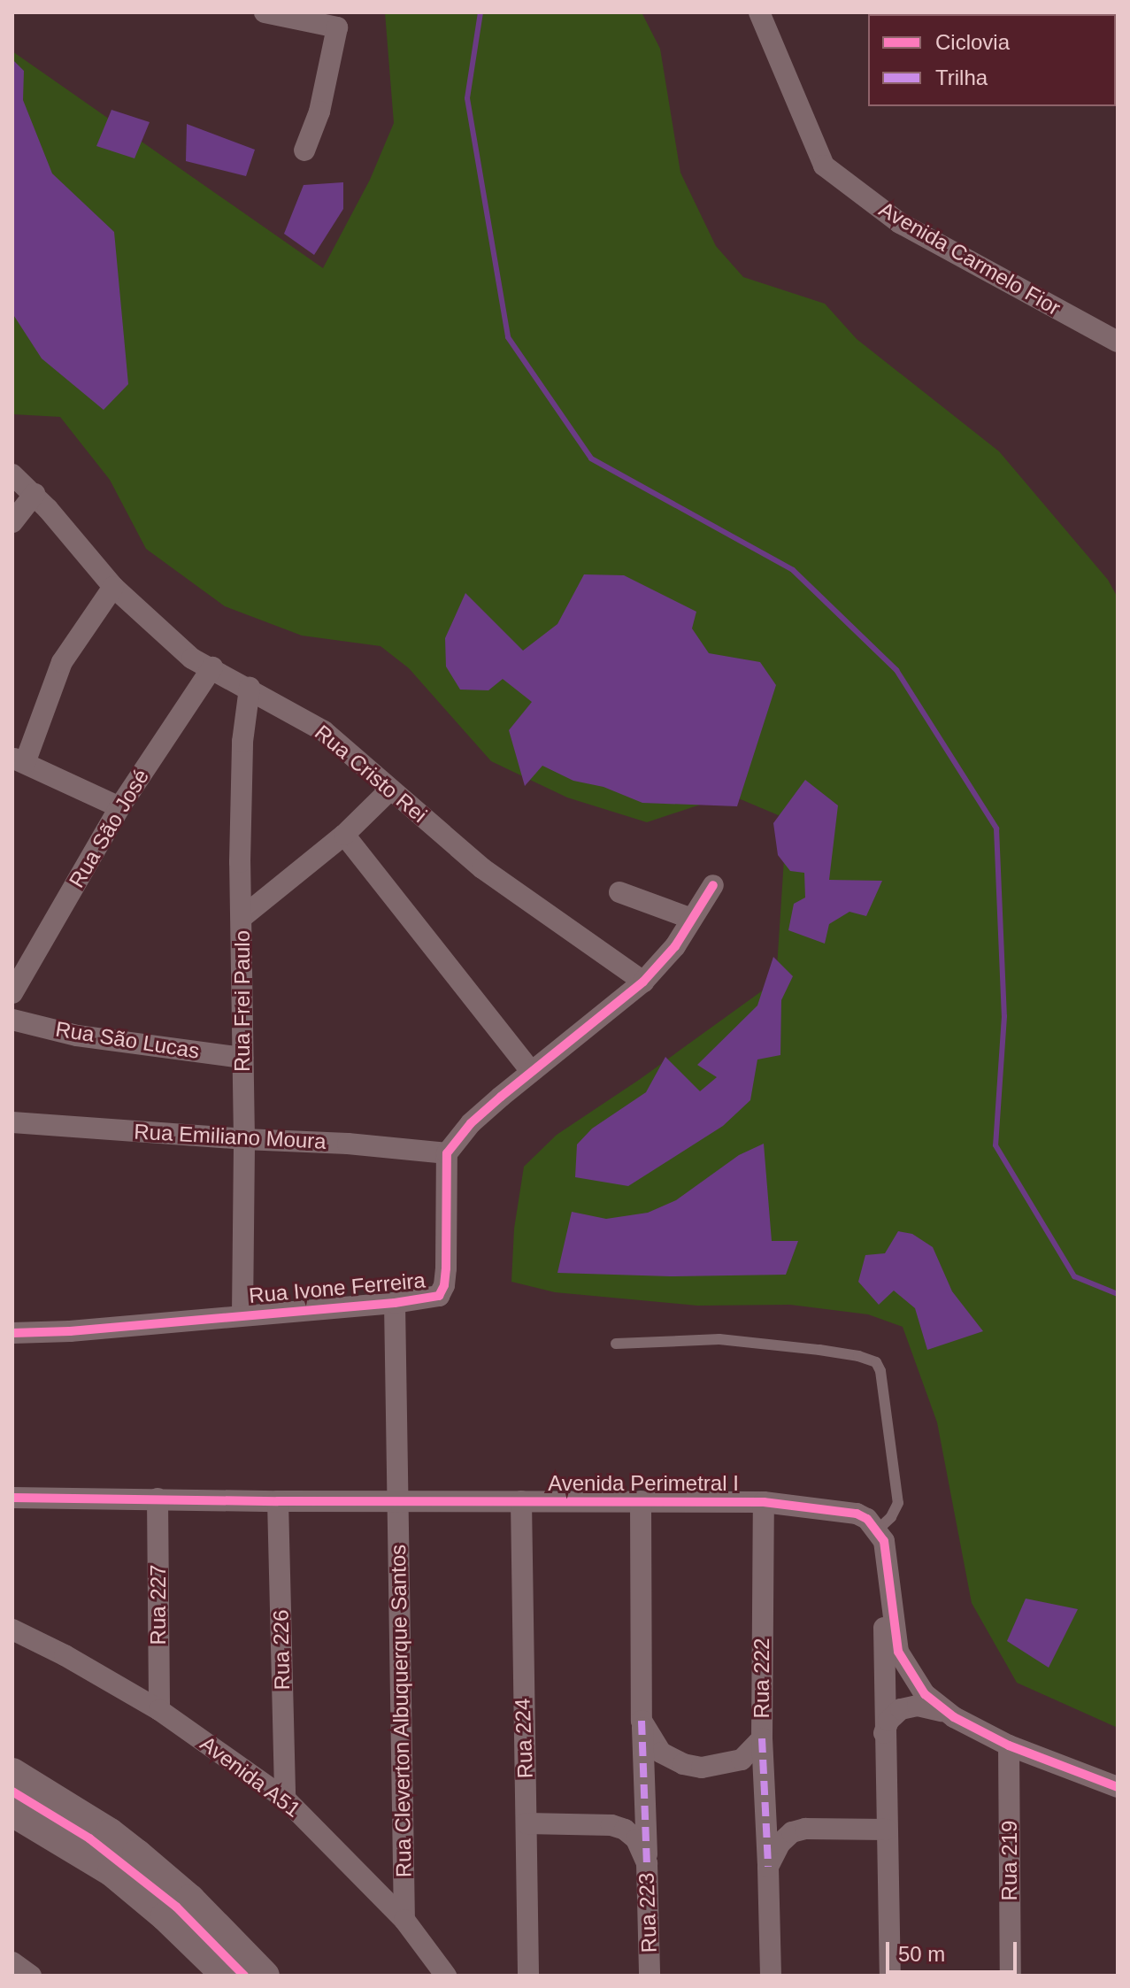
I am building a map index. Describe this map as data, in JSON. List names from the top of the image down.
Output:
{
  "streets": {
    "street": [
      "Avenida Carmelo Fior",
      "Rua Cristo Rei",
      "Rua São José",
      "Rua Frei Paulo",
      "Rua São Lucas",
      "Rua Emiliano Moura",
      "Rua Ivone Ferreira",
      "Avenida Perimetral I",
      "Rua 227",
      "Rua 226",
      "Rua 222",
      "Rua Cleverton Albuquerque Santos",
      "Rua 224",
      "Avenida A51",
      "Rua 219",
      "Rua 223"
    ]
  },
  "crossings": [
    ["Rua Cristo Rei", "Rua São José"],
    ["Rua Cristo Rei", "Rua Frei Paulo"],
    ["Rua Frei Paulo", "Rua São Lucas"],
    ["Rua Frei Paulo", "Rua Emiliano Moura"],
    ["Rua Frei Paulo", "Rua Ivone Ferreira"],
    ["Rua Emiliano Moura", "Rua Ivone Ferreira"],
    ["Rua Ivone Ferreira", "Rua Cleverton Albuquerque Santos"],
    ["Avenida Perimetral I", "Rua 227"],
    ["Avenida Perimetral I", "Rua 226"],
    ["Avenida Perimetral I", "Rua 222"],
    ["Avenida Perimetral I", "Rua Cleverton Albuquerque Santos"],
    ["Avenida Perimetral I", "Rua 224"],
    ["Rua 227", "Avenida A51"],
    ["Rua 226", "Avenida A51"],
    ["Rua Cleverton Albuquerque Santos", "Avenida A51"],
    ["Rua 224", "Rua 223"]
  ],
  "legend": ["Ciclovia", "Trilha"],
  "scale_bar": "50 m"
}
